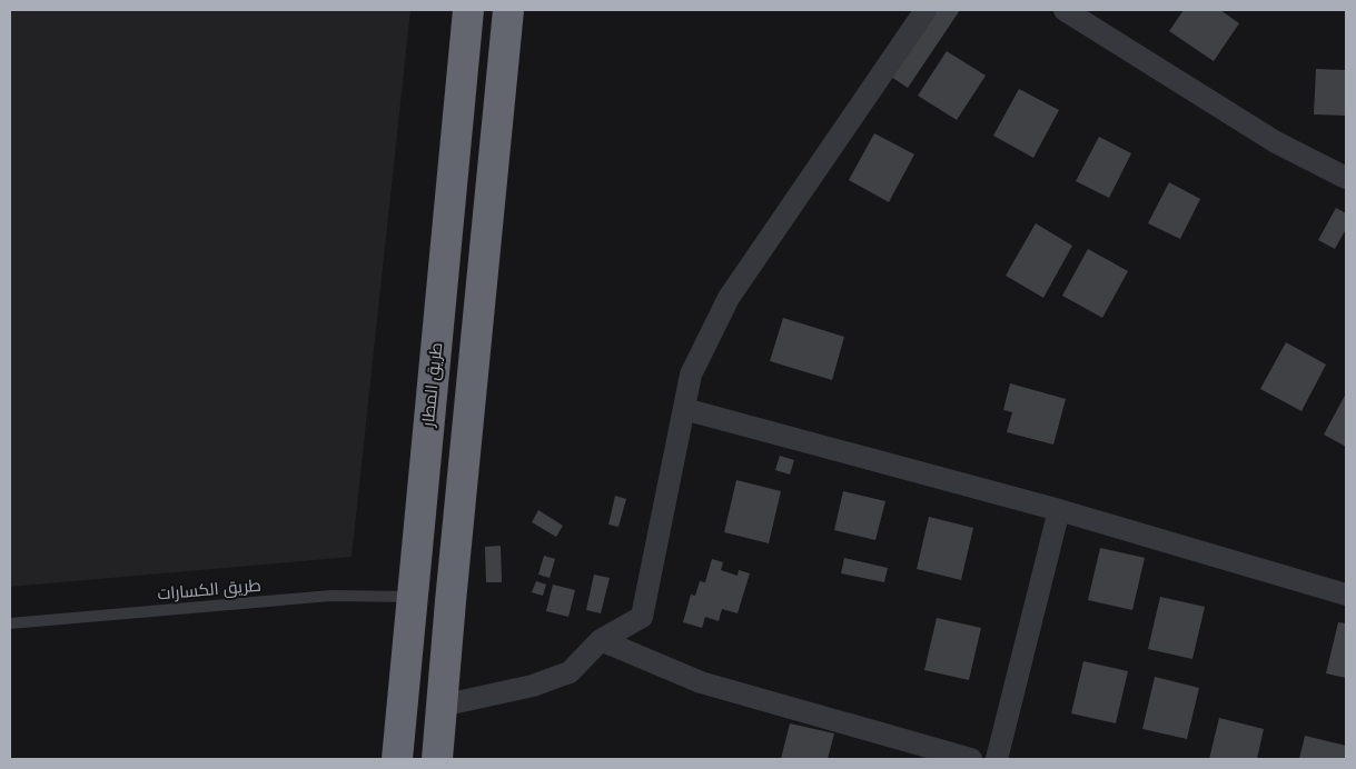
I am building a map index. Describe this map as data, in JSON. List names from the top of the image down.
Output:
{
  "streets": {
    "highway": ["طريق المطار"],
    "lane": ["طريق الكسارات"]
  },
  "crossings": [
    ["طريق المطار", "طريق الكسارات"]
  ]
}
